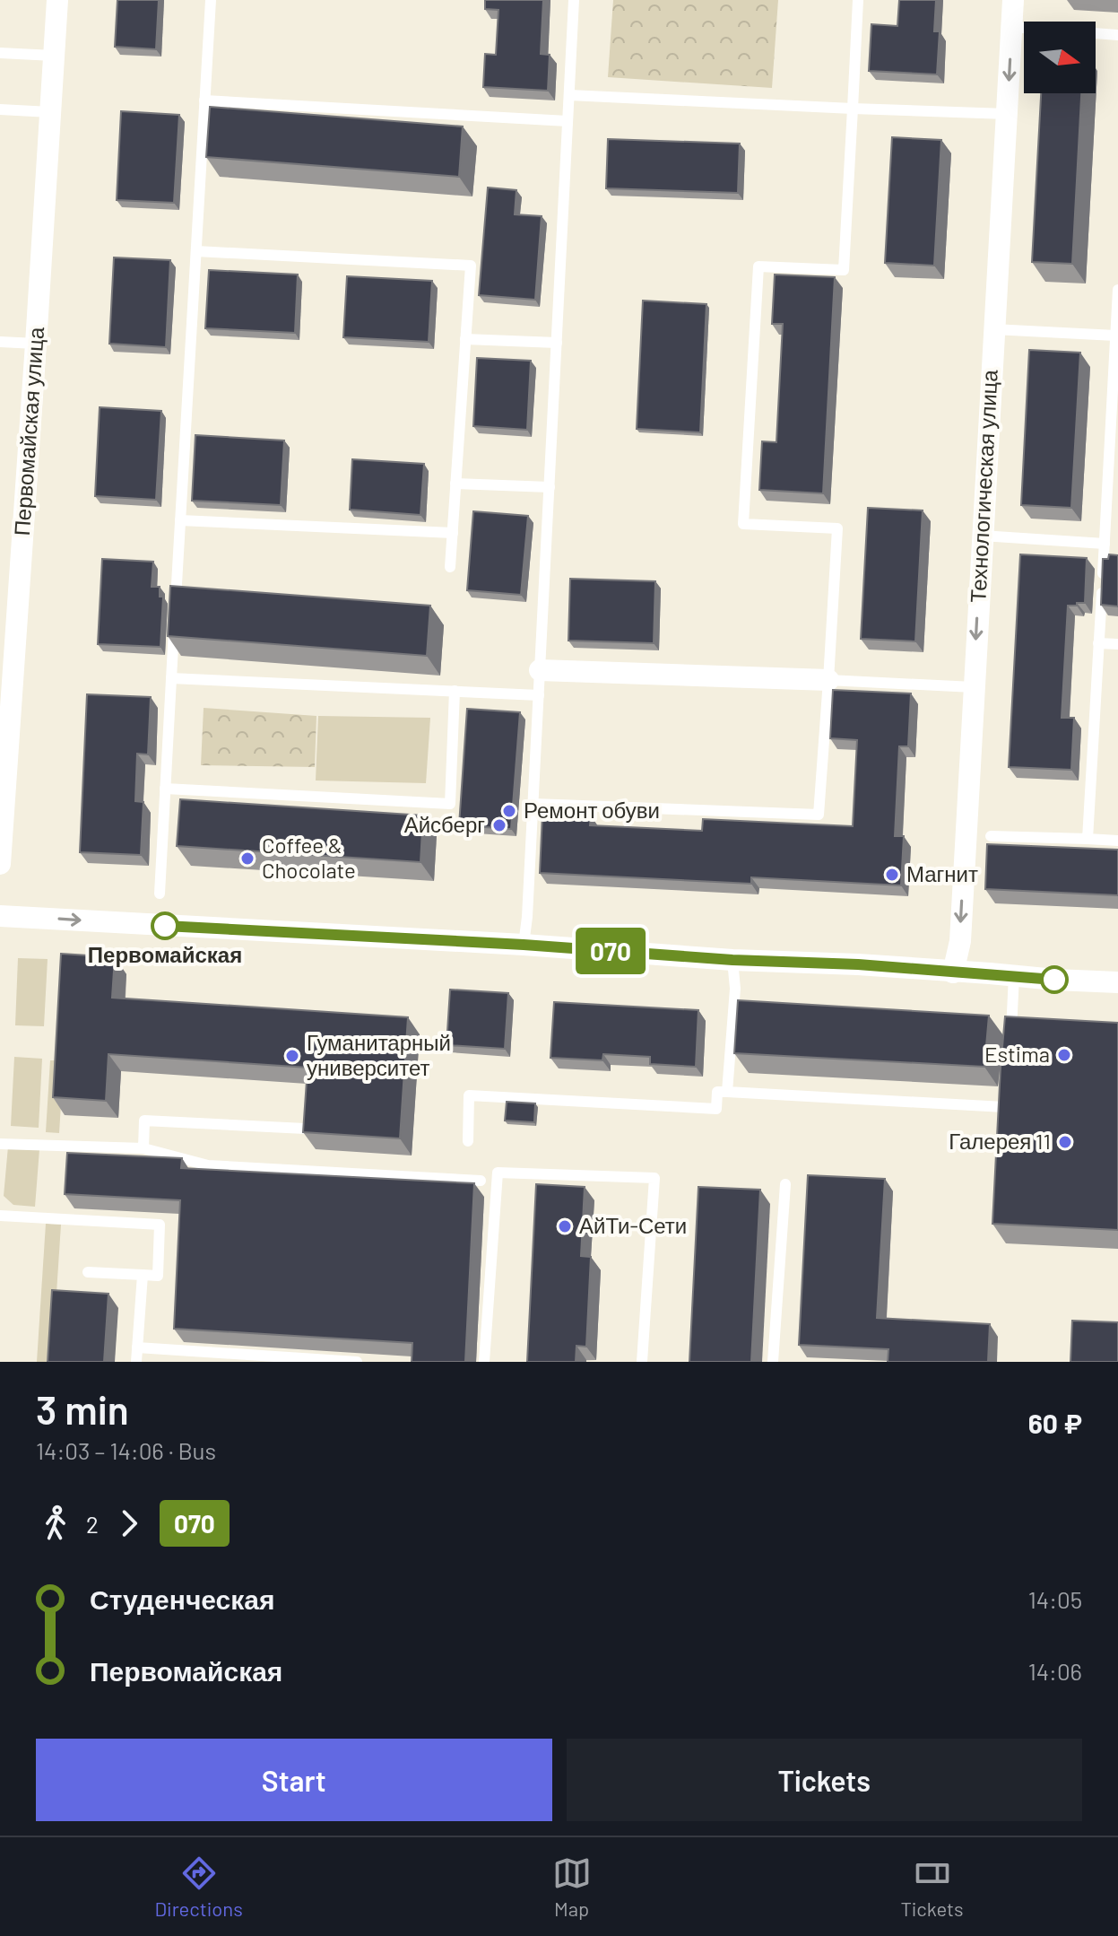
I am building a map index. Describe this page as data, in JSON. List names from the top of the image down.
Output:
{
  "streets": {
    "street": ["Первомайская улица", "Технологическая улица"]
  },
  "one_way": ["Технологическая улица"],
  "places": [
    "Ремонт обуви",
    "Айсберг",
    "Coffee & Chocolate",
    "Магнит",
    "Первомайская",
    "Estima",
    "Гуманитарный университет",
    "Галерея 11",
    "АйТи-Сети"
  ],
  "lines": ["bus line 070"],
  "north": "right",
  "page": {
    "on_map": "070",
    "heading": ["3 min", "14:03 – 14:06 · Bus", "60 ₽"],
    "legs": ["2", "070"],
    "list": [
      {
        "name": "Студенческая",
        "value": "14:05"
      },
      {
        "name": "Первомайская",
        "value": "14:06"
      }
    ],
    "buttons": ["Start", "Tickets"],
    "tabs": ["Directions", "Map", "Tickets"]
  }
}
